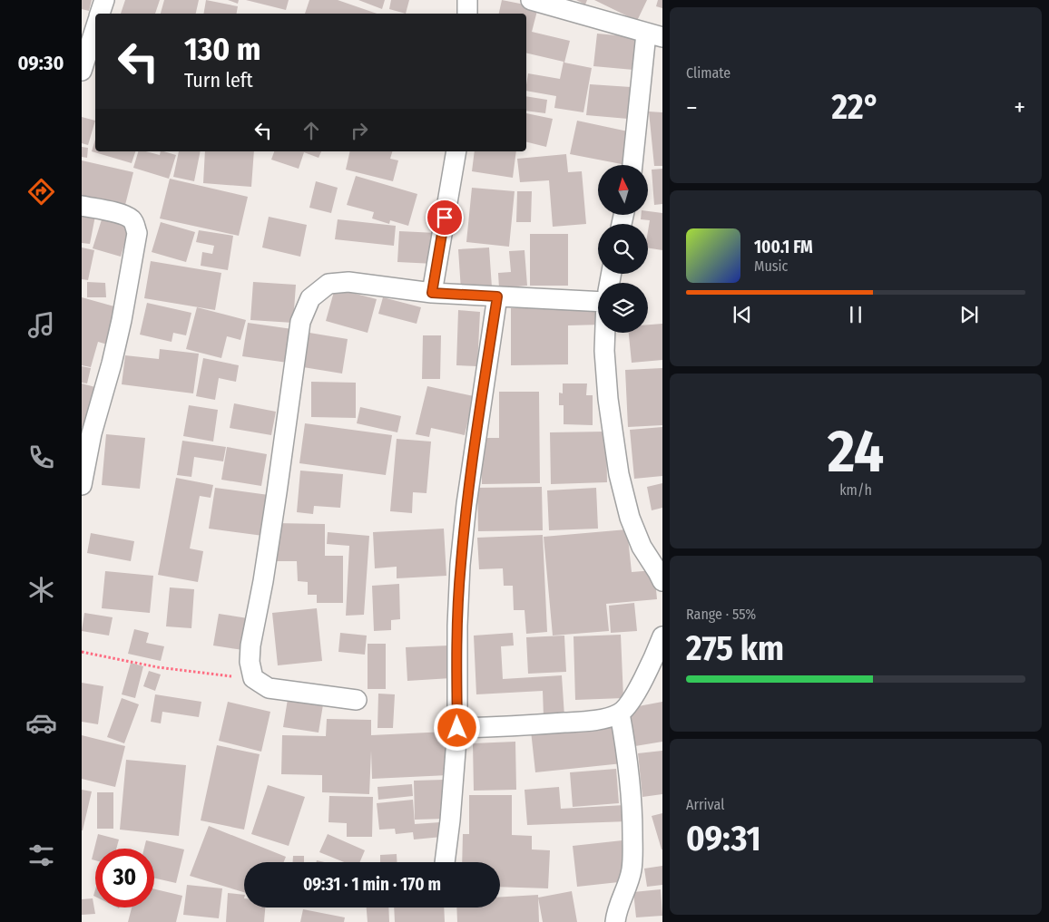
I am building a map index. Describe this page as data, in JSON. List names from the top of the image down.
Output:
{
  "north": "top",
  "page": {
    "tabs": "09:30",
    "tile": [
      "Climate",
      ["24", "km/h"],
      ["Range · 55%", "275 km"],
      ["Arrival", "09:31"]
    ],
    "turn": ["130 m", "Turn left"],
    "heat": ["−", "22°", "+"],
    "song": ["100.1 FM", "Music"],
    "limit": "30",
    "trip": "09:31 · 1 min · 170 m"
  }
}
